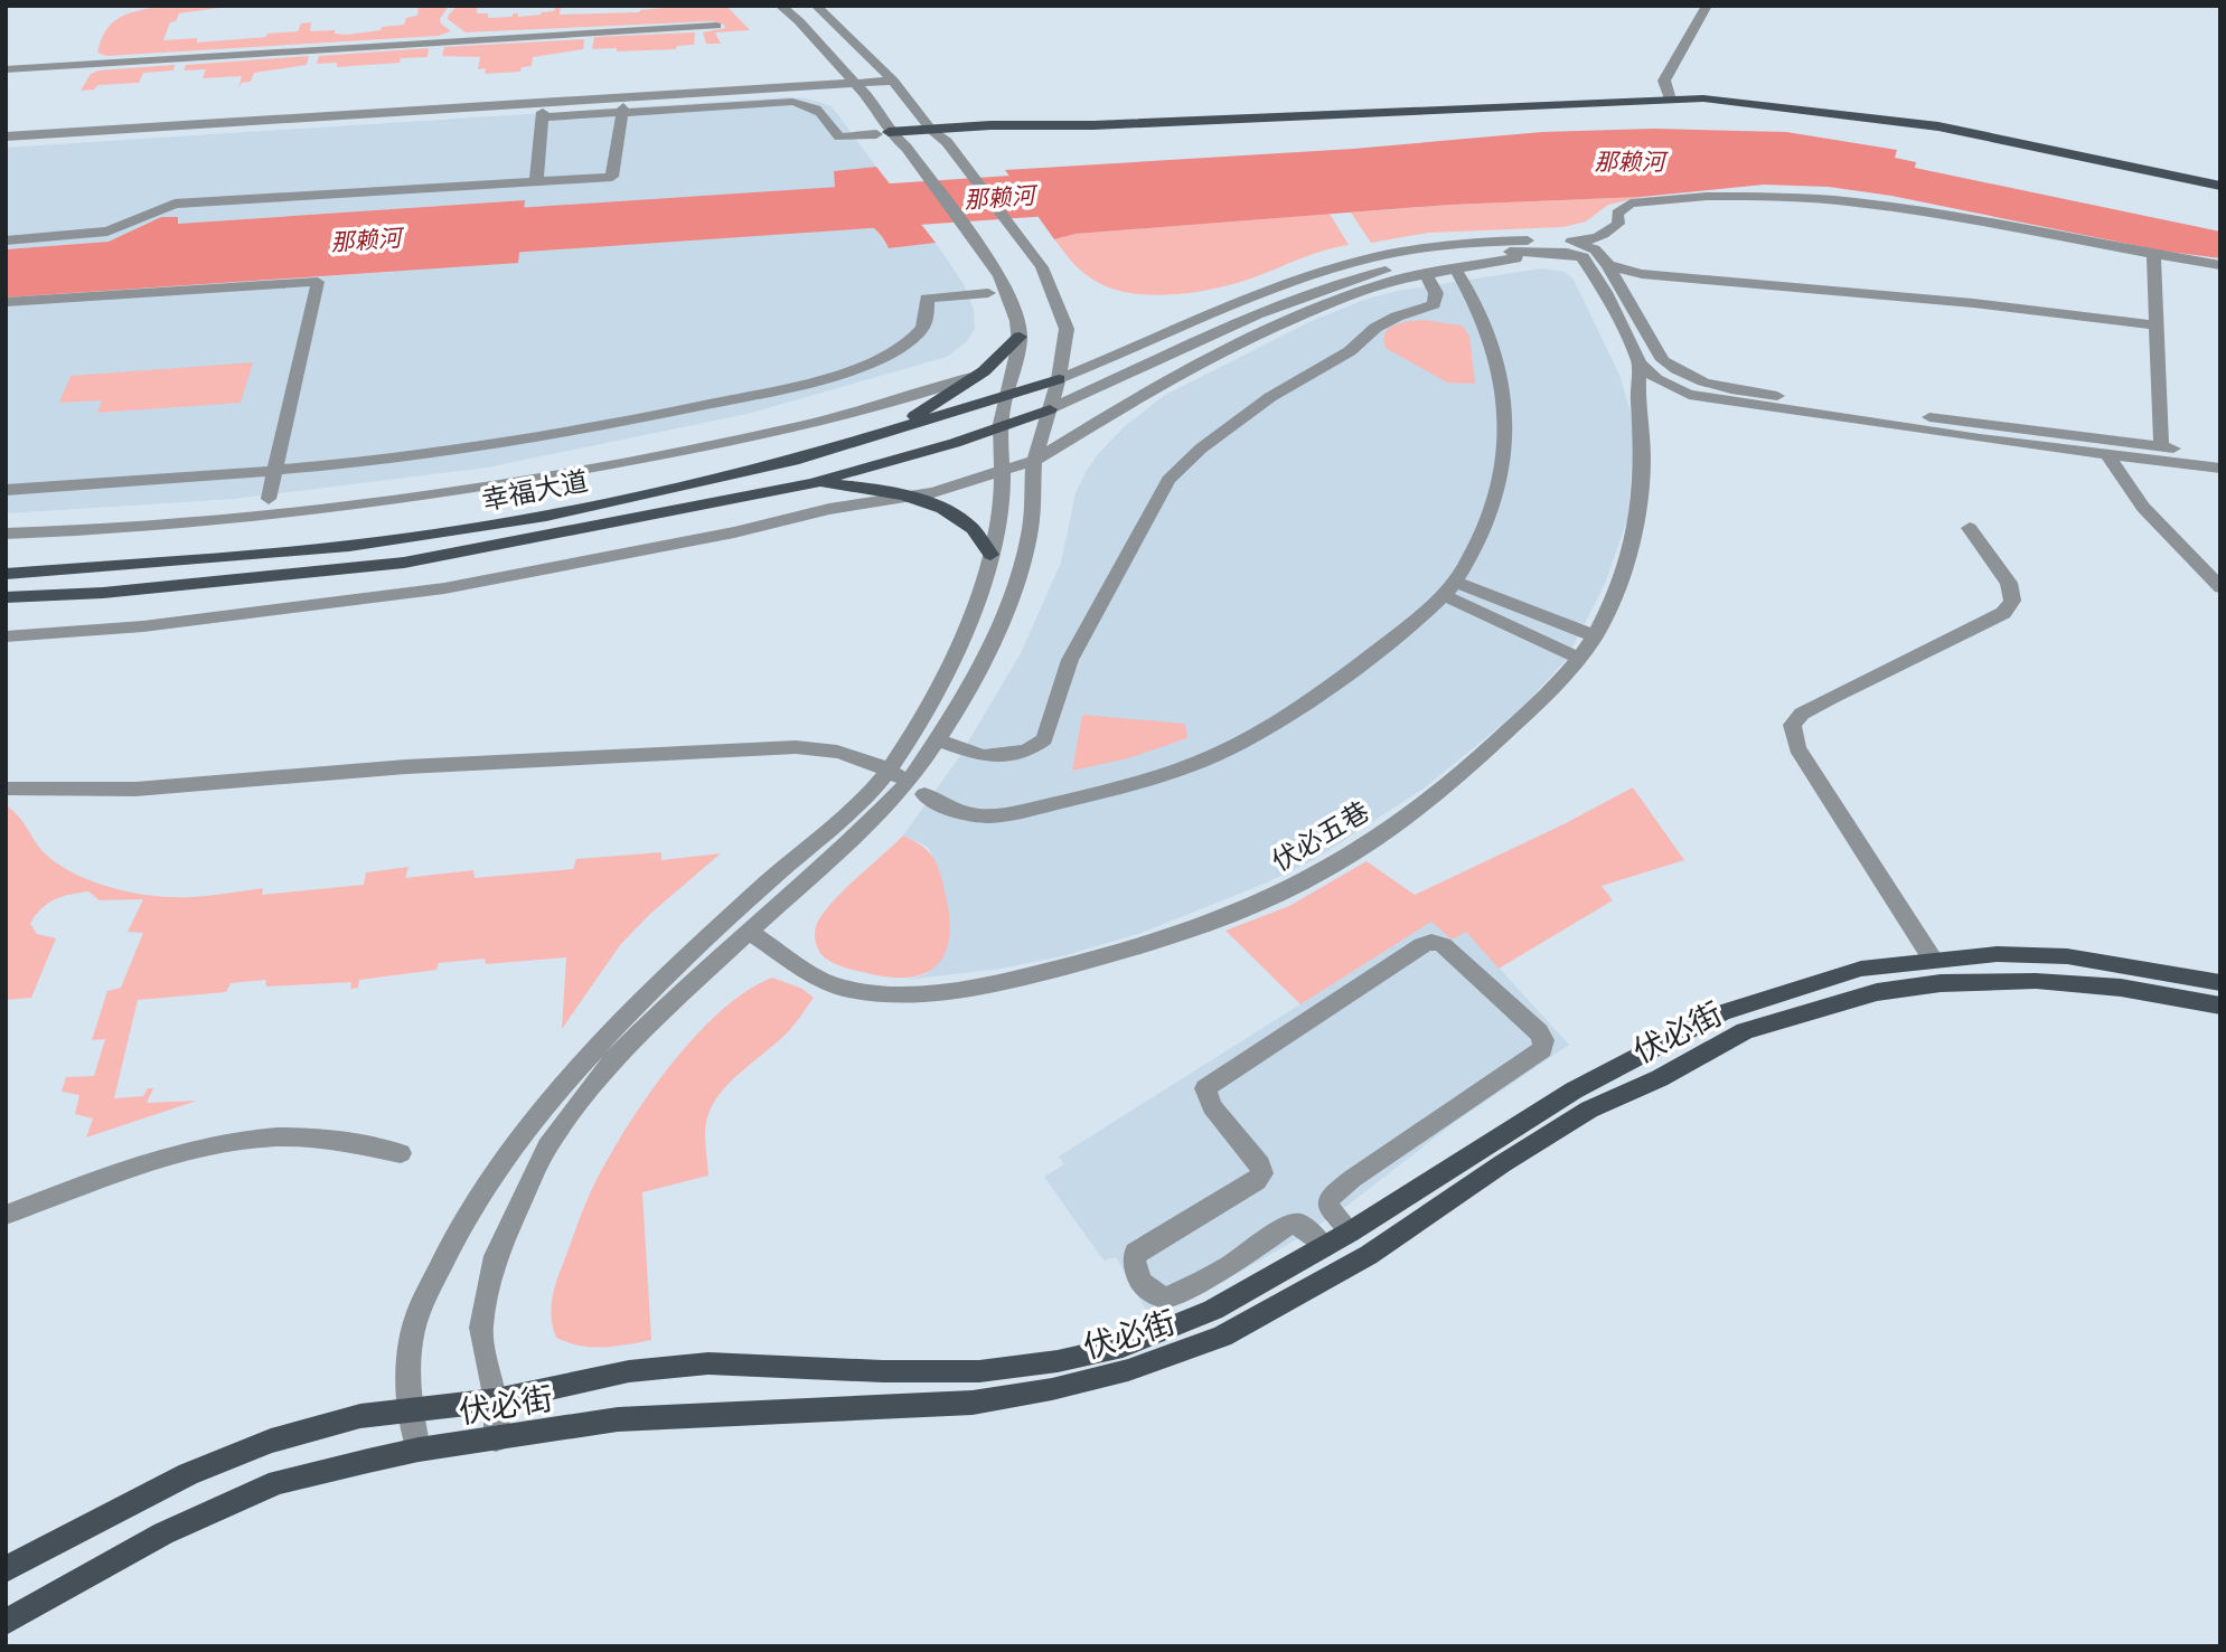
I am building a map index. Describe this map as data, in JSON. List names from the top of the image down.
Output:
{
  "streets": {
    "main road": ["幸福大道", "伏必街"],
    "street": ["伏必五巷"]
  },
  "water": ["那赖河"]
}
